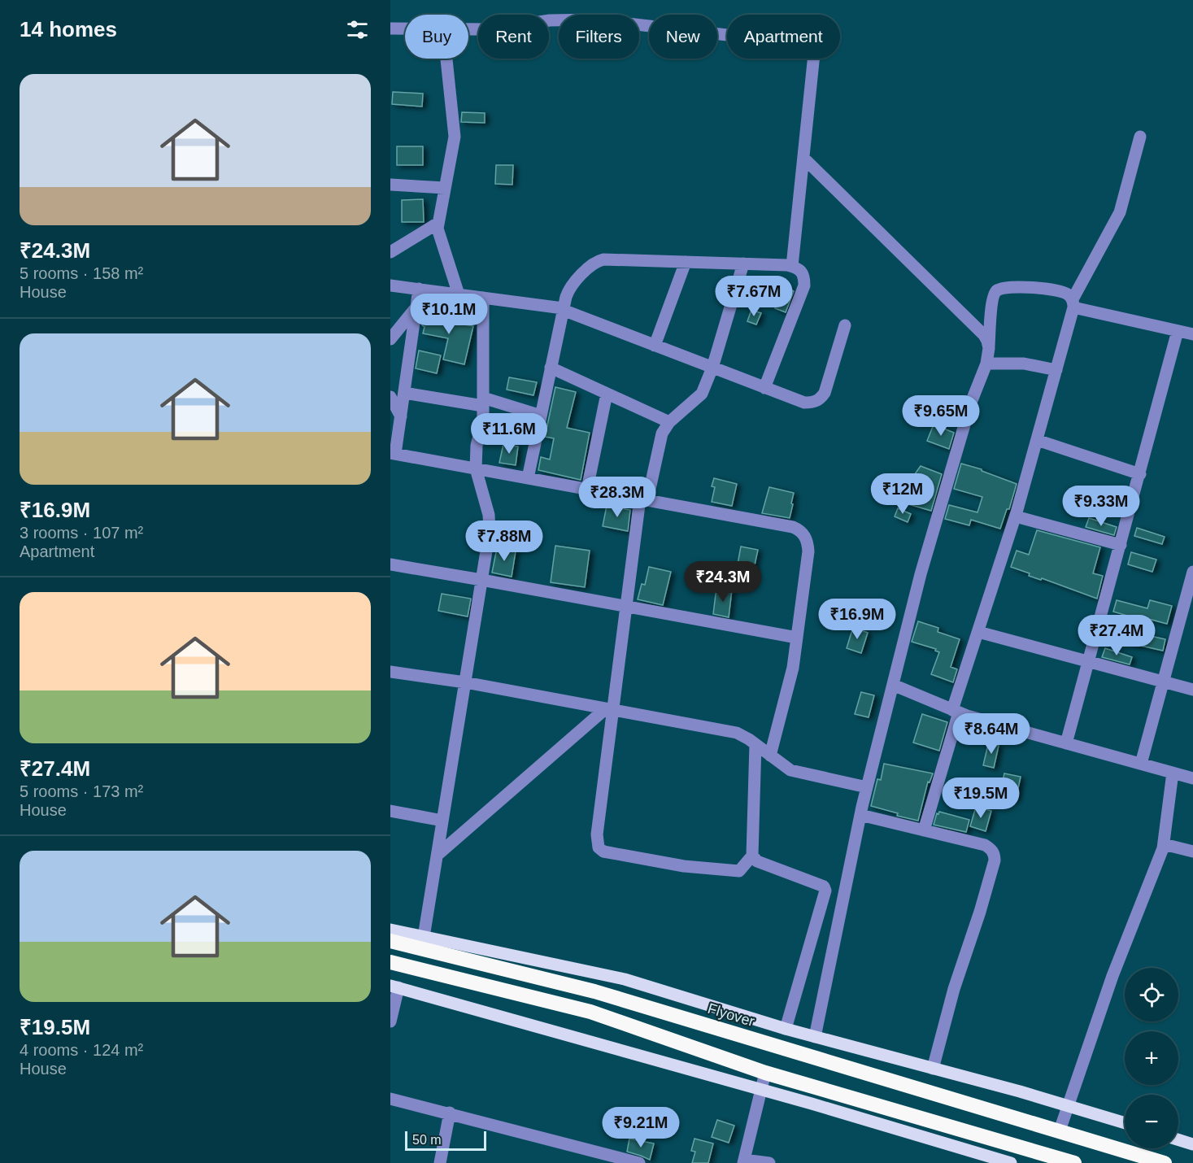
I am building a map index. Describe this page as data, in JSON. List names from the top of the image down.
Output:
{
  "streets": {
    "highway": ["Flyover"]
  },
  "scale_bar": "50 m",
  "page": {
    "heading": "14 homes",
    "chip": [
      "Buy",
      "Rent",
      "Filters",
      "New",
      "Apartment"
    ],
    "list": [
      {
        "name": "₹24.3M",
        "note": "5 rooms · 158 m² · House"
      },
      {
        "name": "₹16.9M",
        "note": "3 rooms · 107 m² · Apartment"
      },
      {
        "name": "₹27.4M",
        "note": "5 rooms · 173 m² · House"
      },
      {
        "name": "₹19.5M",
        "note": "4 rooms · 124 m² · House"
      }
    ],
    "price": [
      "₹7.67M",
      "₹10.1M",
      "₹9.65M",
      "₹11.6M",
      "₹12M",
      "₹28.3M",
      "₹9.33M",
      "₹7.88M",
      "₹24.3M",
      "₹16.9M",
      "₹27.4M",
      "₹8.64M",
      "₹19.5M",
      "₹9.21M"
    ],
    "map_buttons": ["+", "−"],
    "scale": "50 m"
  }
}
